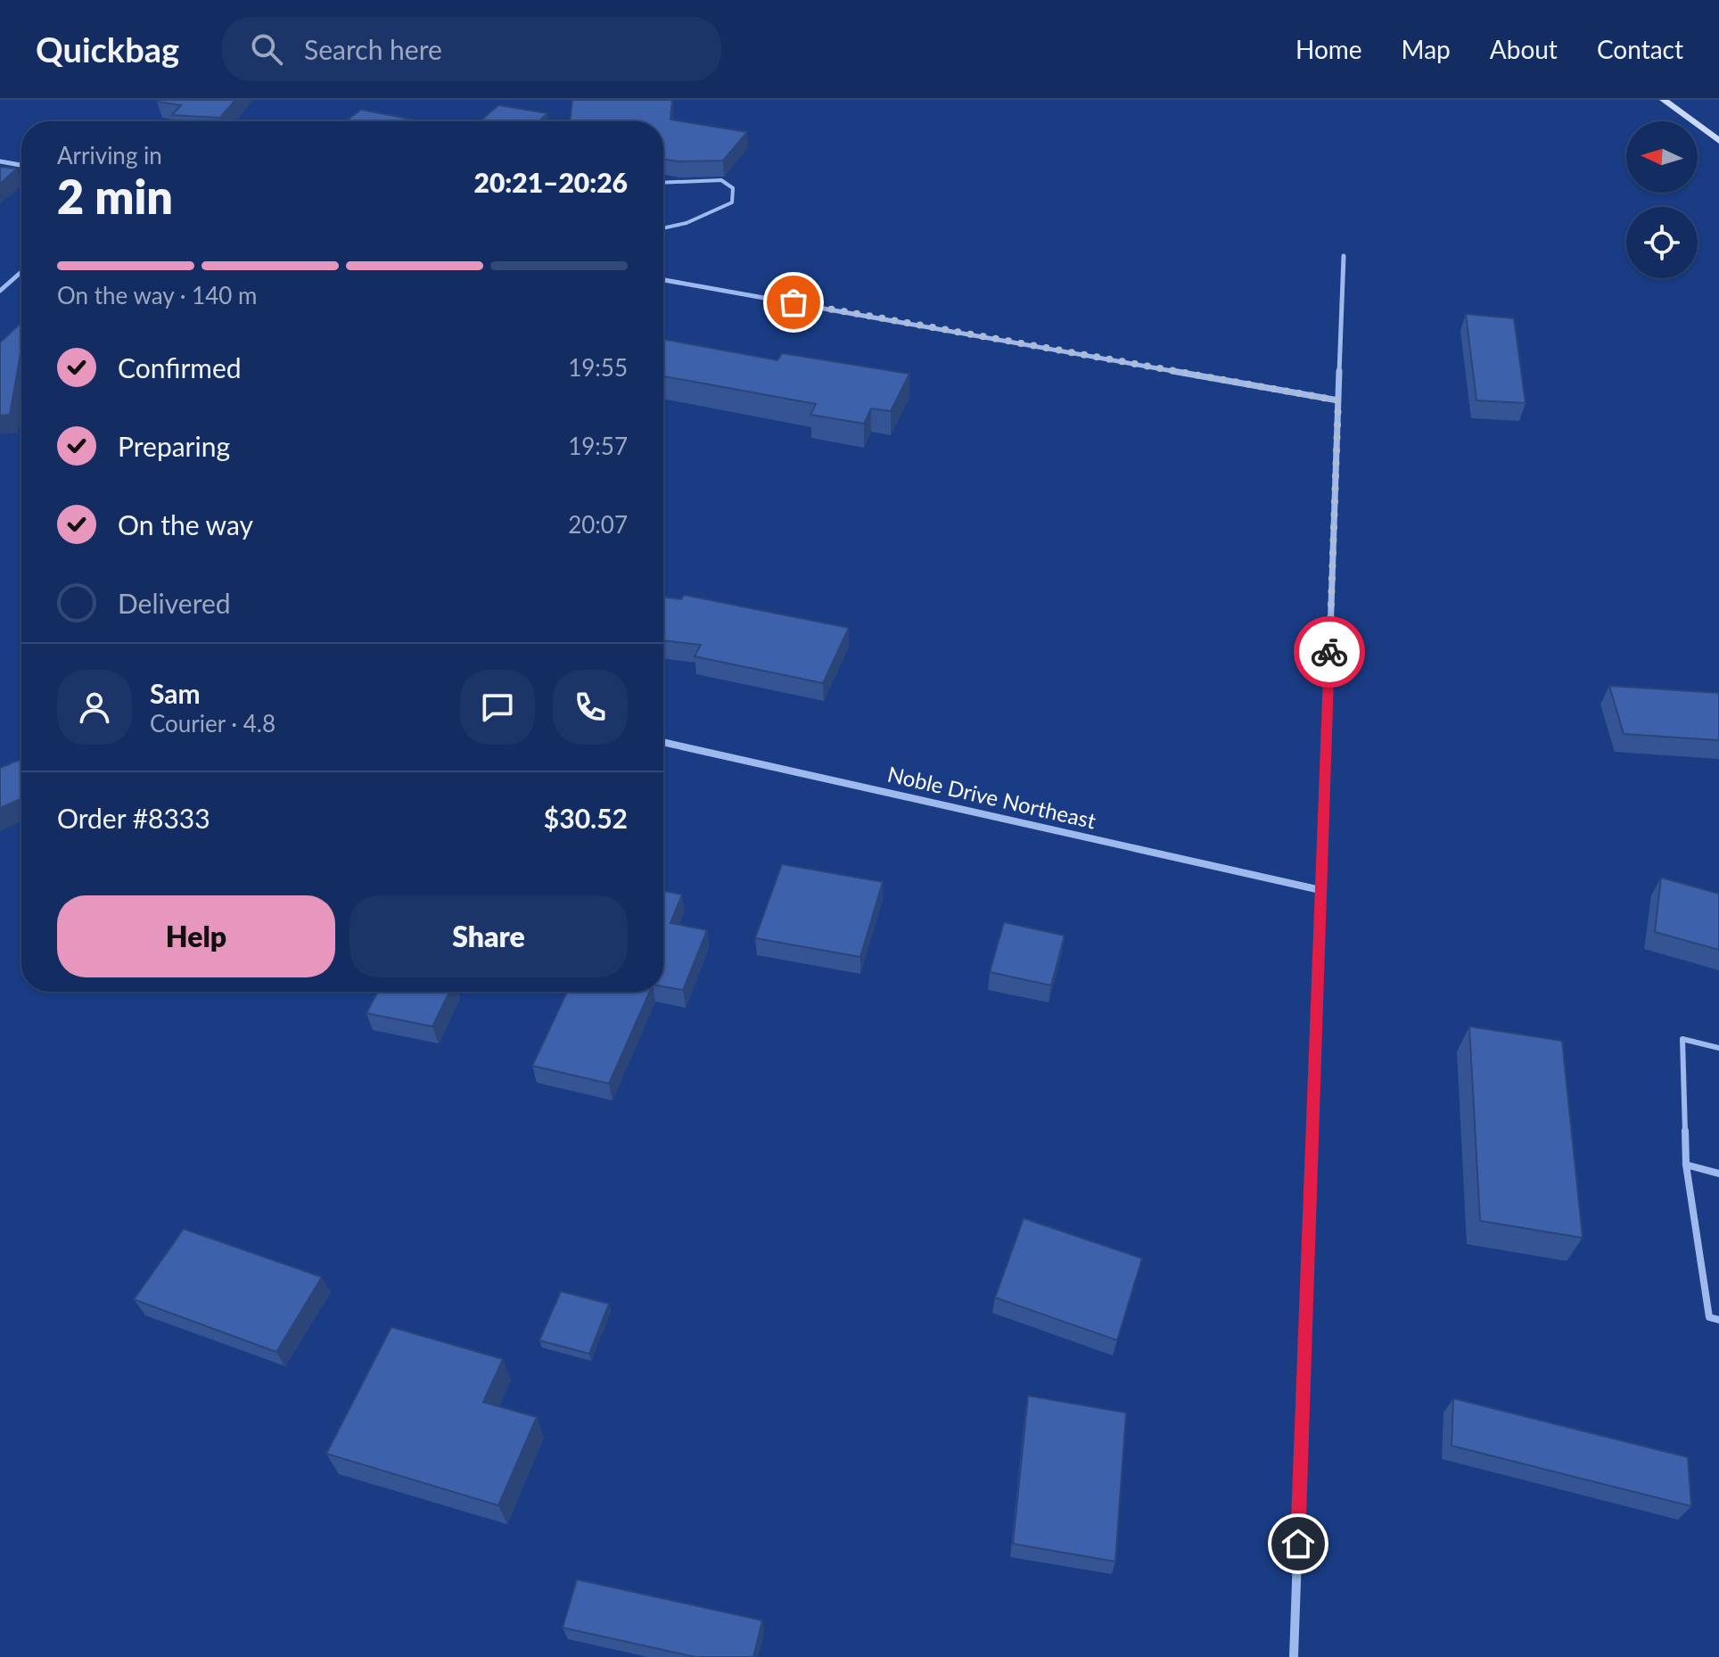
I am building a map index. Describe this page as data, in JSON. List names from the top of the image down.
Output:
{
  "streets": {
    "street": ["Noble Drive Northeast"]
  },
  "north": "left",
  "page": {
    "header": "Quickbag",
    "search": "Search here",
    "nav": [
      "Home",
      "Map",
      "About",
      "Contact"
    ],
    "heading": ["2 min", "Arriving in", "20:21–20:26"],
    "panel": [
      "Sam",
      "Courier · 4.8",
      "Order #8333",
      "$30.52"
    ],
    "bar": "On the way · 140 m",
    "list": [
      ["Confirmed", "19:55"],
      ["Preparing", "19:57"],
      ["On the way", "20:07"],
      "Delivered"
    ],
    "buttons": ["Help", "Share"]
  }
}
